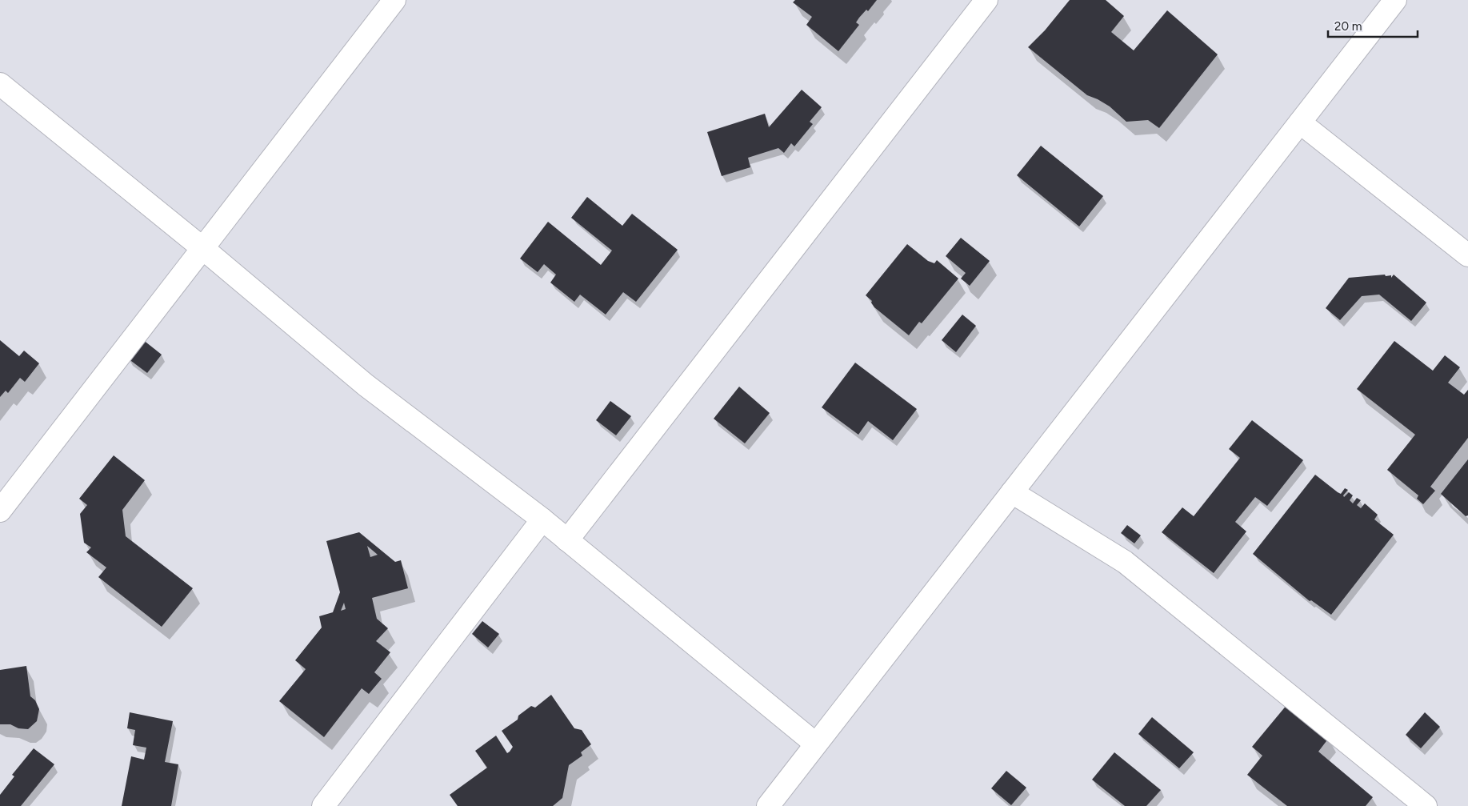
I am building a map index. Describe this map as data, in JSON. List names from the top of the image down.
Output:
{
  "scale_bar": "20 m"
}
